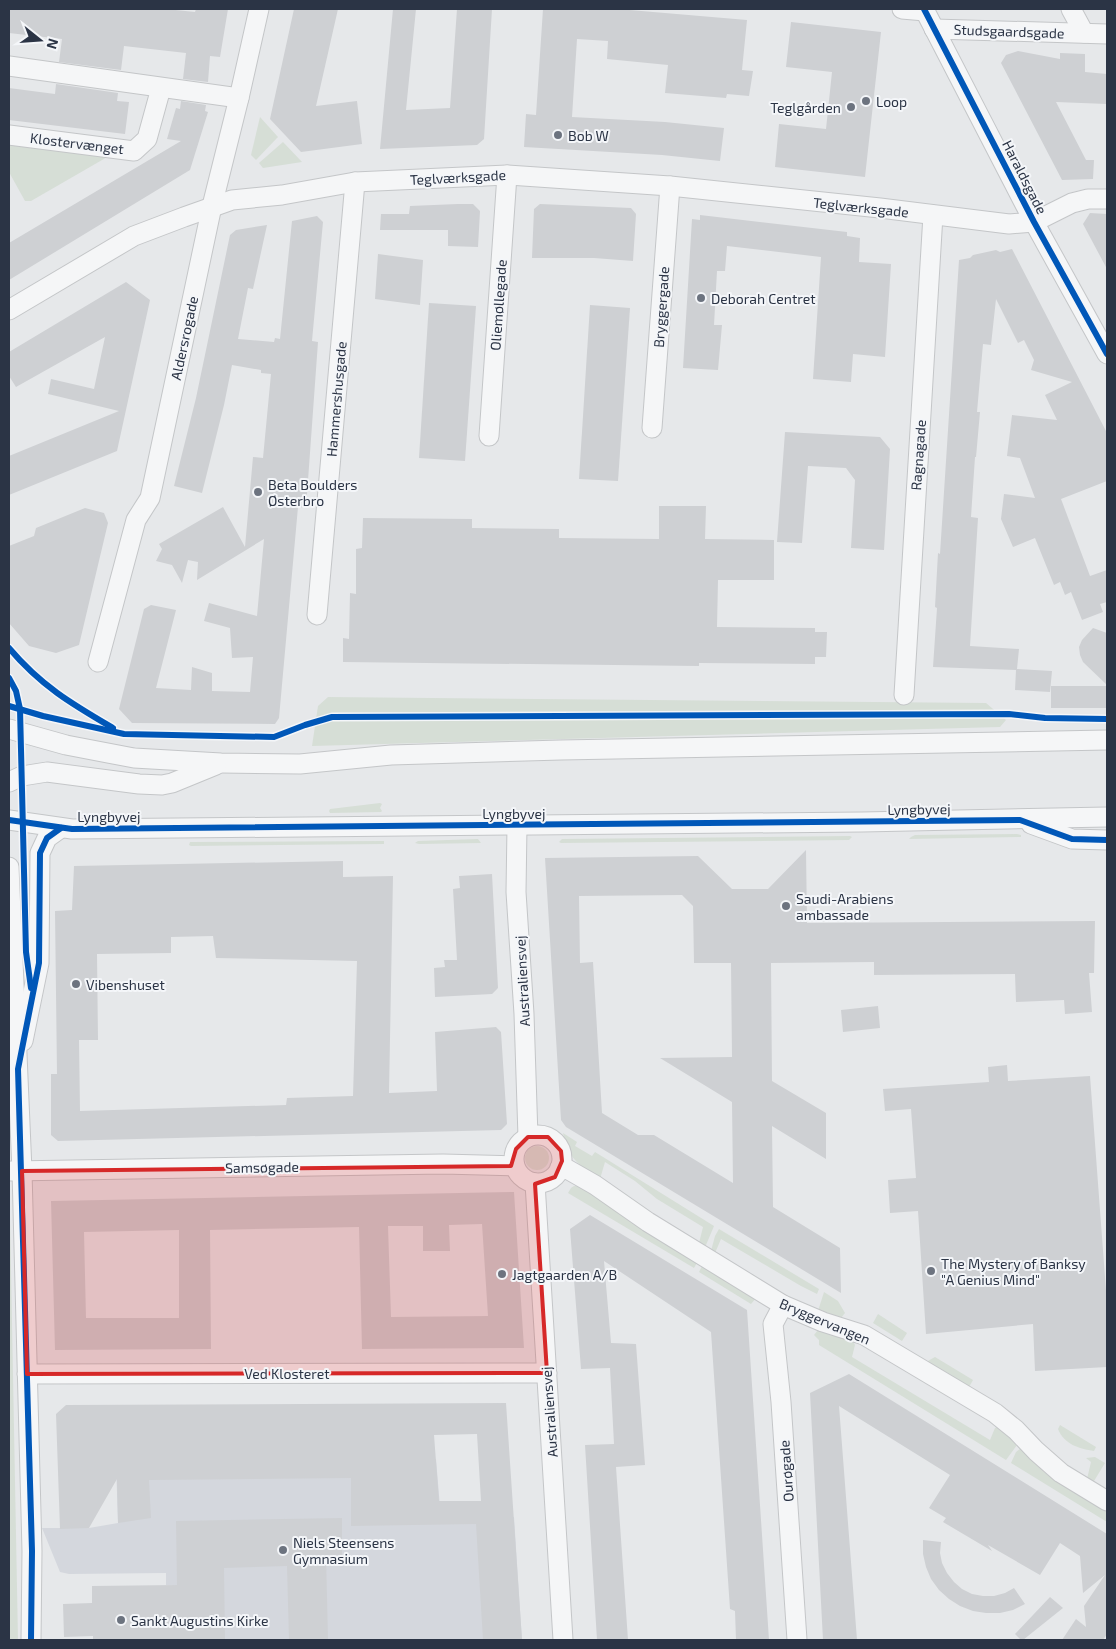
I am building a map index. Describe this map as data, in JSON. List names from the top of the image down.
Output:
{
  "streets": {
    "street": [
      "Studsgaardsgade",
      "Klostervænget",
      "Teglværksgade",
      "Haraldsgade",
      "Oliemøllegade",
      "Bryggergade",
      "Aldersrogade",
      "Hammershusgade",
      "Ragnagade",
      "Lyngbyvej",
      "Australiensvej",
      "Samsøgade",
      "Bryggervangen",
      "Ved Klosteret",
      "Ourøgade"
    ]
  },
  "crossings": [
    ["Studsgaardsgade", "Haraldsgade"],
    ["Teglværksgade", "Haraldsgade"],
    ["Teglværksgade", "Oliemøllegade"],
    ["Teglværksgade", "Bryggergade"],
    ["Teglværksgade", "Aldersrogade"],
    ["Teglværksgade", "Hammershusgade"],
    ["Teglværksgade", "Ragnagade"],
    ["Haraldsgade", "Ragnagade"],
    ["Lyngbyvej", "Australiensvej"],
    ["Australiensvej", "Samsøgade"],
    ["Australiensvej", "Bryggervangen"],
    ["Australiensvej", "Ved Klosteret"],
    ["Samsøgade", "Bryggervangen"],
    ["Bryggervangen", "Ourøgade"]
  ],
  "places": [
    "Loop",
    "Teglgården",
    "Bob W",
    "Deborah Centret",
    "Beta Boulders Østerbro",
    "Saudi-Arabiens ambassade",
    "Vibenshuset",
    "The Mystery of Banksy \"A Genius Mind\"",
    "Jagtgaarden A/B",
    "Niels Steensens Gymnasium",
    "Sankt Augustins Kirke"
  ],
  "north": "right"
}
